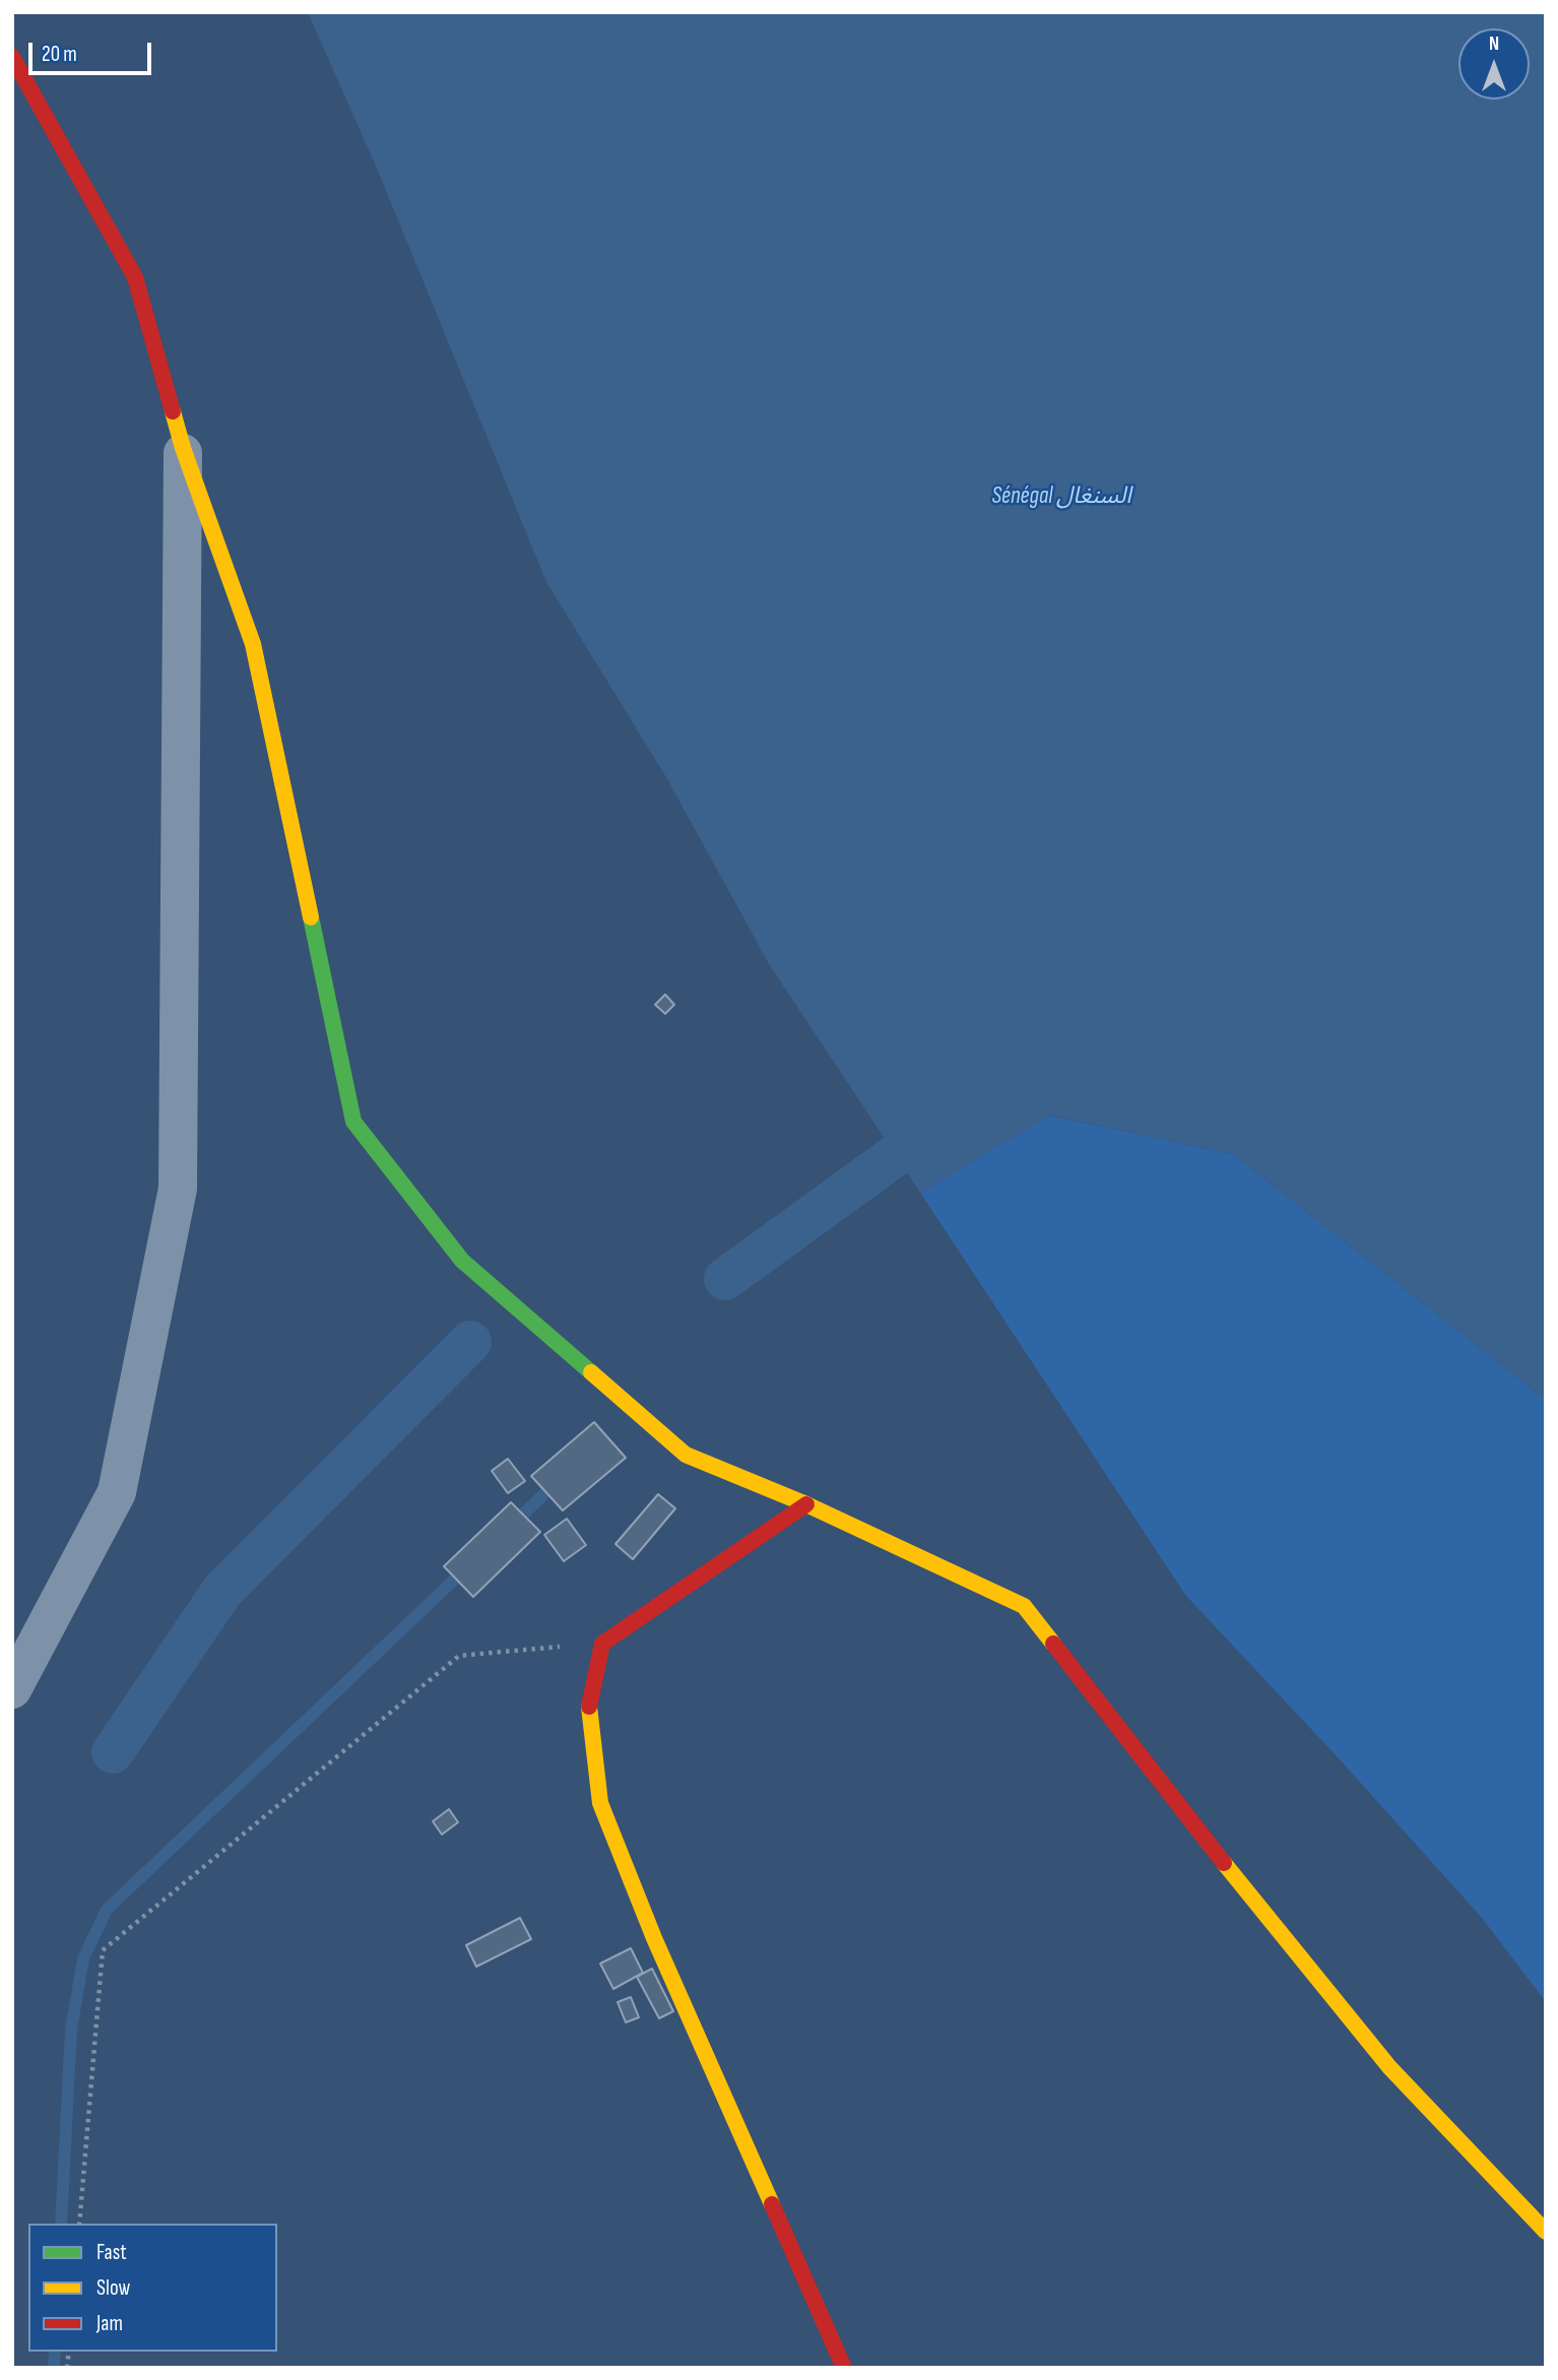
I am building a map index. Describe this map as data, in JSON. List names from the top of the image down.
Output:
{
  "water": ["Sénégal السنغال"],
  "legend": ["Fast", "Slow", "Jam"],
  "scale_bar": "20 m",
  "north": "top"
}
